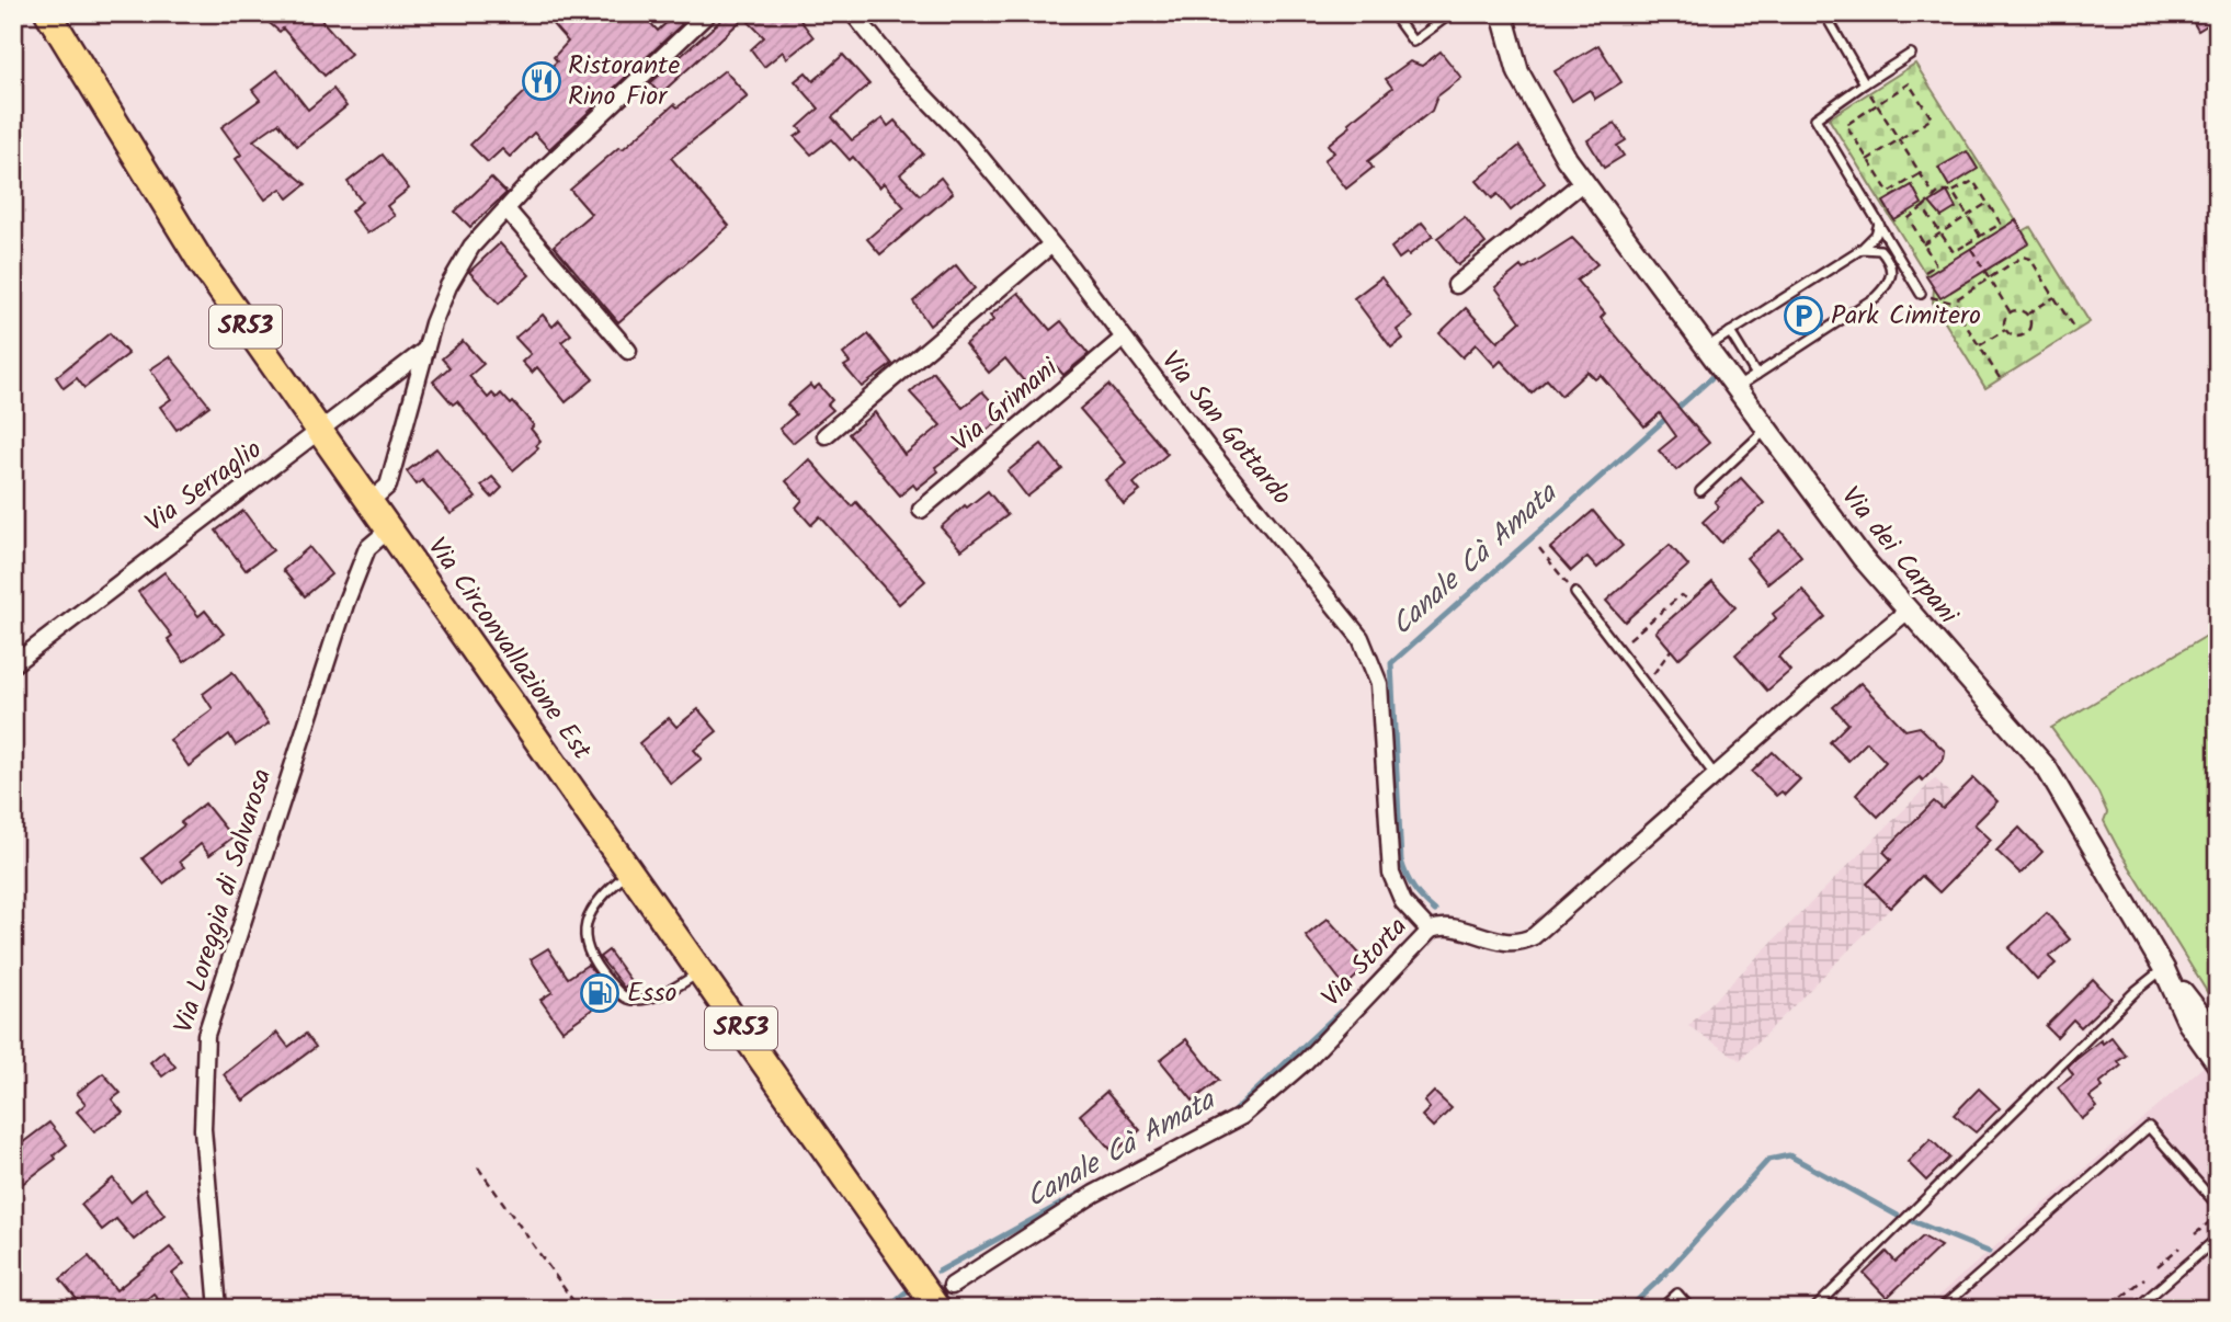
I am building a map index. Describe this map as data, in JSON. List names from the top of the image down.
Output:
{
  "streets": {
    "main road": ["SR53", "Via Circonvallazione Est"],
    "street": [
      "Via Grimani",
      "Via San Gottardo",
      "Via Serraglio",
      "Via dei Carpani",
      "Via Loreggia di Salvarosa",
      "Via Storta"
    ]
  },
  "crossings": [
    ["Via Grimani", "Via San Gottardo"],
    ["Via San Gottardo", "Via Storta"],
    ["Via Serraglio", "Via Circonvallazione Est"],
    ["Via dei Carpani", "Via Storta"],
    ["Via Circonvallazione Est", "Via Loreggia di Salvarosa"]
  ],
  "water": ["Canale Cà Amata"],
  "places": {
    "restaurant": ["Ristorante Rino Fior"],
    "parking": ["Park Cimitero"],
    "fuel station": ["Esso"]
  }
}
